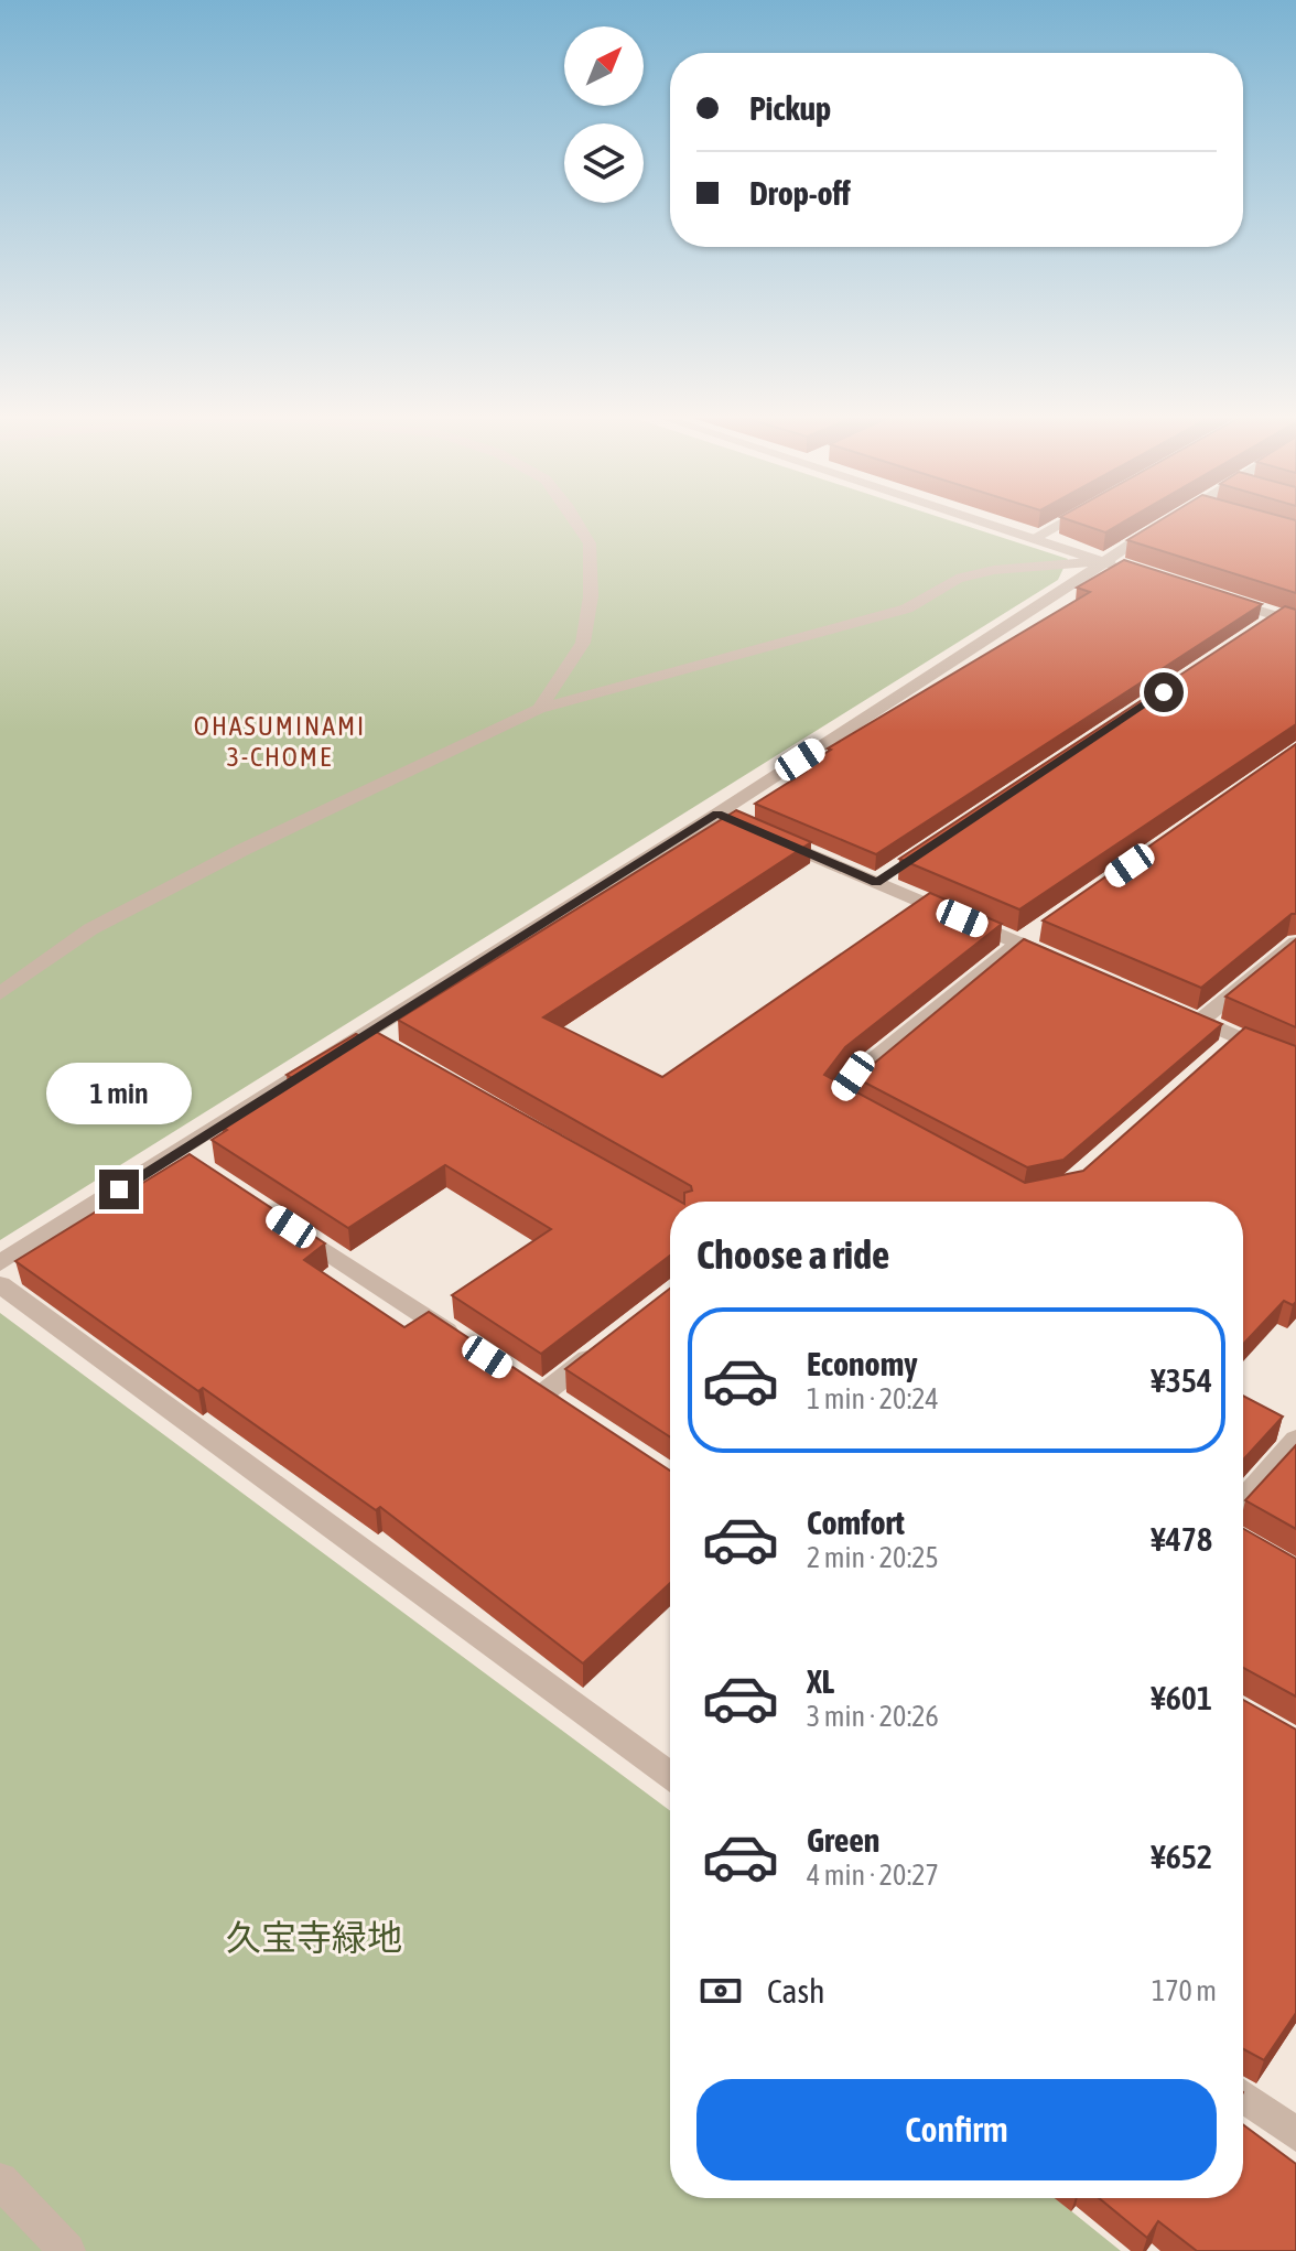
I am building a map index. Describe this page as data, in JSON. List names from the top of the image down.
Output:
{
  "districts": ["OHASUMINAMI 3-CHOME"],
  "parks": ["久宝寺緑地"],
  "north": "top right",
  "page": {
    "banner": ["Pickup", "Drop-off"],
    "bubble": "1 min",
    "heading": "Choose a ride",
    "list": [
      {
        "name": "Economy",
        "note": "1 min · 20:24",
        "value": "¥354"
      },
      {
        "name": "Comfort",
        "note": "2 min · 20:25",
        "value": "¥478"
      },
      {
        "name": "XL",
        "note": "3 min · 20:26",
        "value": "¥601"
      },
      {
        "name": "Green",
        "note": "4 min · 20:27",
        "value": "¥652"
      }
    ],
    "pay": ["Cash", "170 m"],
    "buttons": "Confirm"
  }
}
